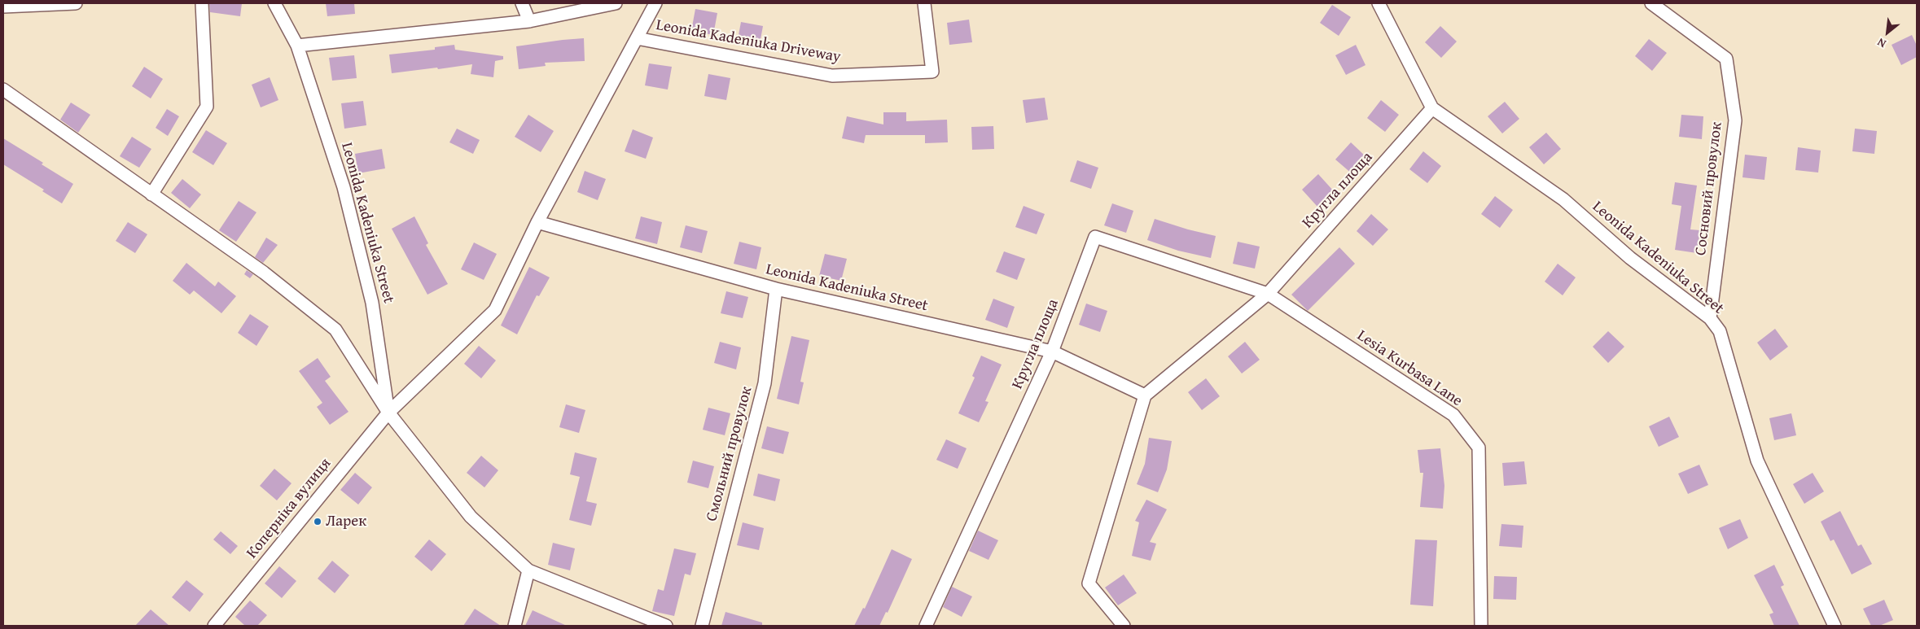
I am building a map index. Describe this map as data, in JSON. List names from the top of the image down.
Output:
{
  "streets": {
    "street": [
      "Leonida Kadeniuka Driveway",
      "Сосновий провулок",
      "Кругла площа",
      "Leonida Kadeniuka Street",
      "Lesia Kurbasa Lane",
      "Смольний провулок",
      "Коперніка вулиця"
    ]
  },
  "crossings": [
    ["Сосновий провулок", "Leonida Kadeniuka Street"],
    ["Кругла площа", "Leonida Kadeniuka Street"],
    ["Кругла площа", "Lesia Kurbasa Lane"],
    ["Leonida Kadeniuka Street", "Смольний провулок"],
    ["Leonida Kadeniuka Street", "Коперніка вулиця"]
  ],
  "places": ["Ларек"],
  "north": "bottom left"
}
